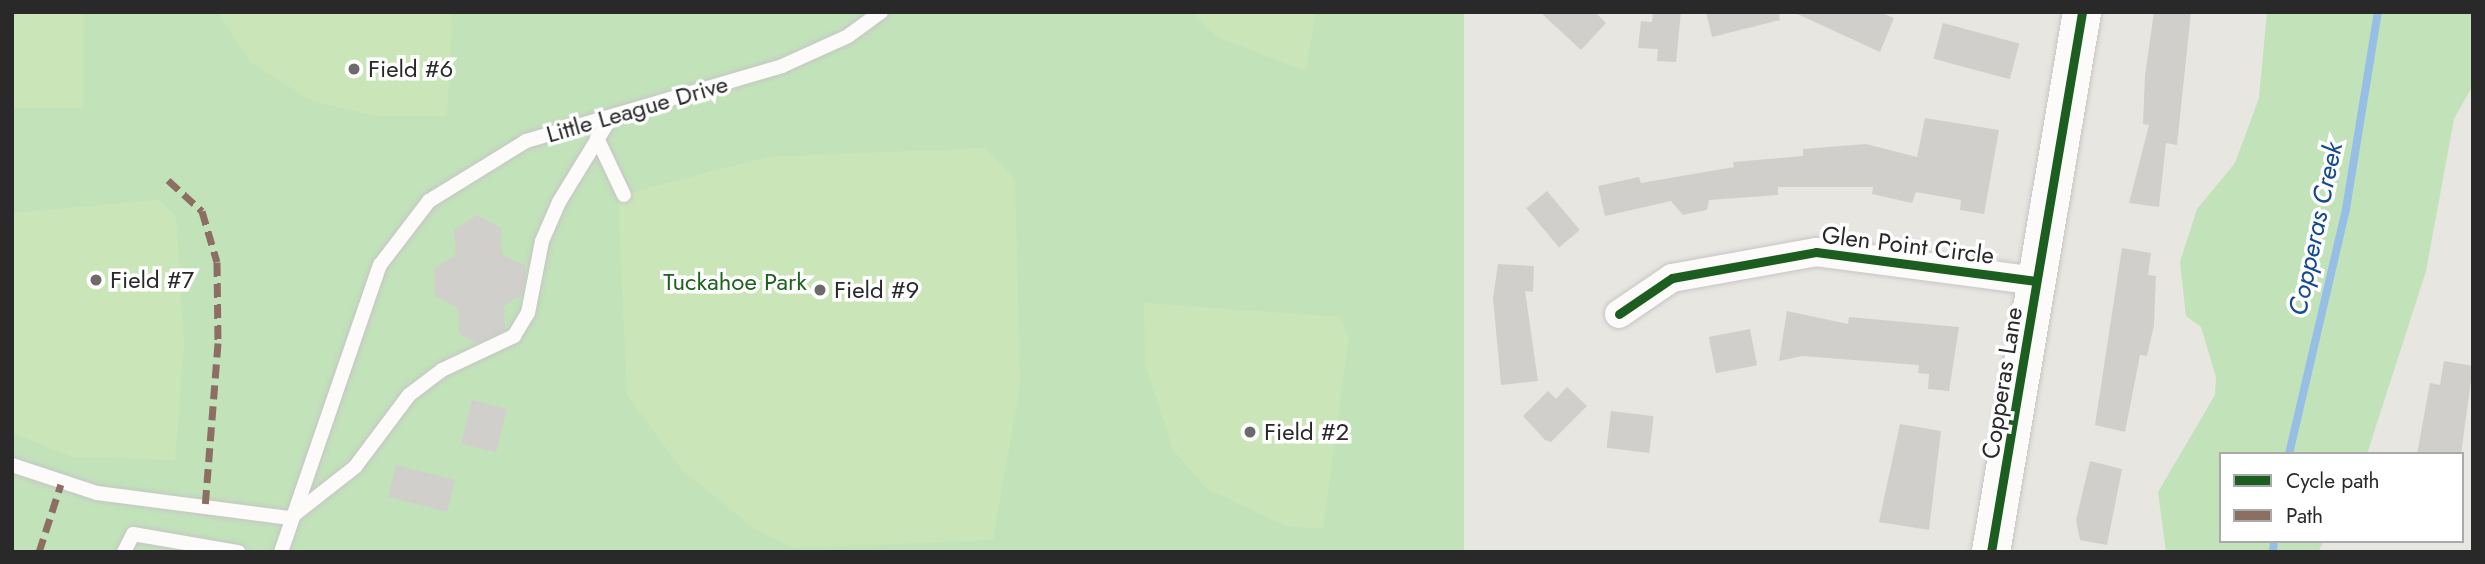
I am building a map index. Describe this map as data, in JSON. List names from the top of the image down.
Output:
{
  "streets": {
    "street": ["Glen Point Circle", "Copperas Lane"],
    "lane": ["Little League Drive"]
  },
  "crossings": [
    ["Glen Point Circle", "Copperas Lane"]
  ],
  "water": ["Copperas Creek"],
  "parks": ["Tuckahoe Park"],
  "places": [
    "Field #6",
    "Field #7",
    "Field #9",
    "Field #2"
  ],
  "legend": ["Cycle path", "Path"]
}
